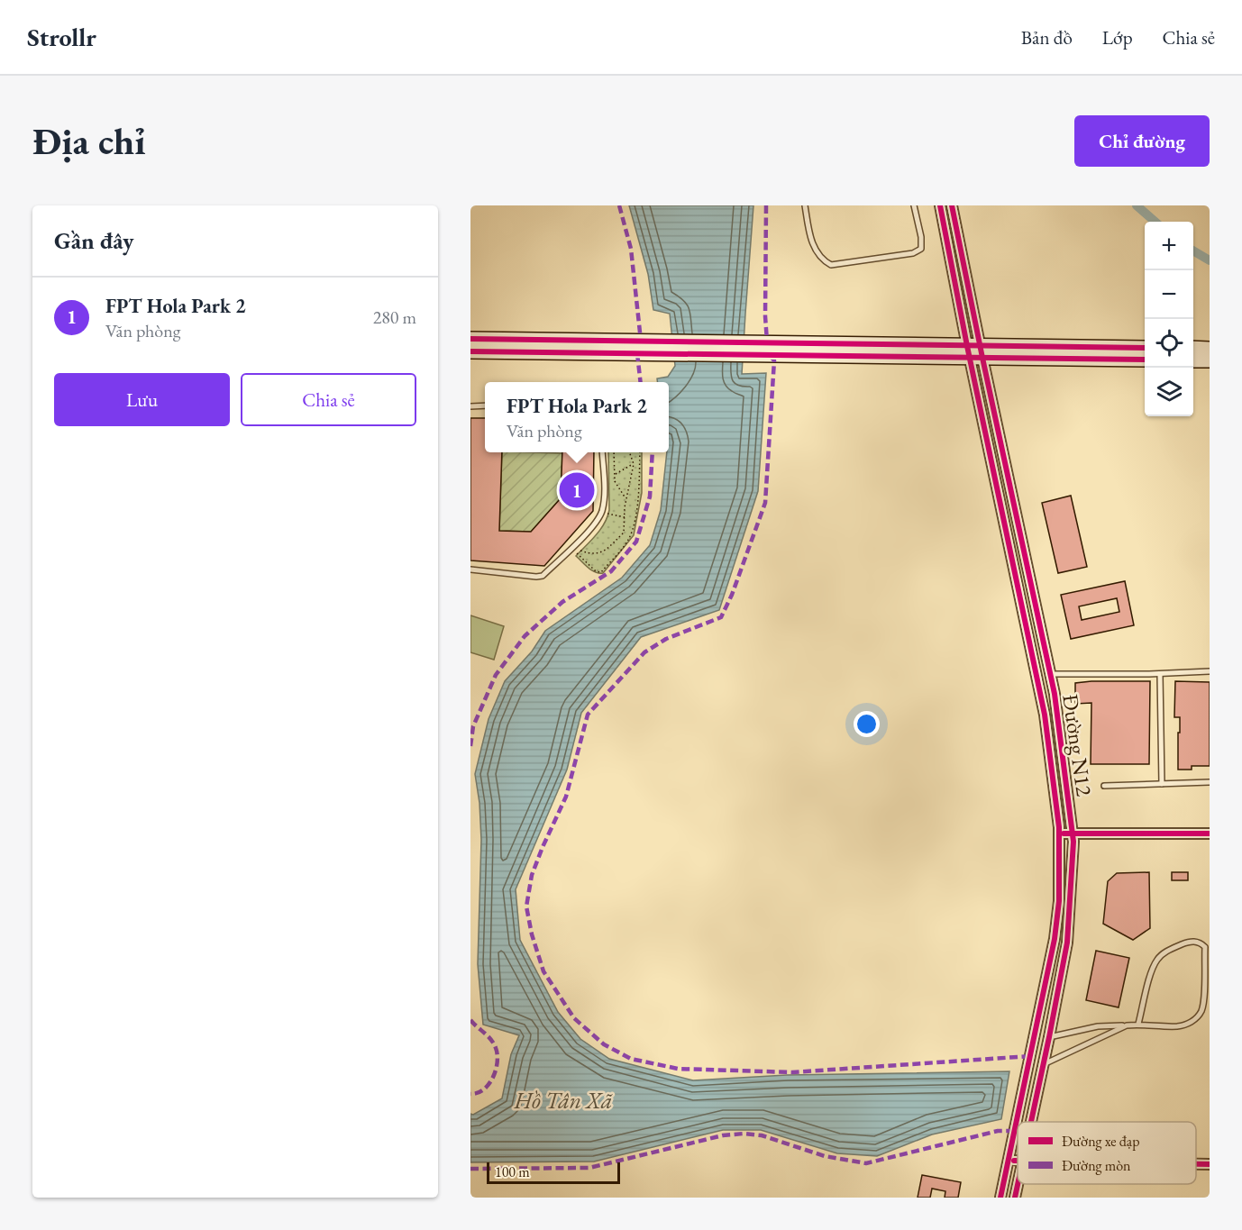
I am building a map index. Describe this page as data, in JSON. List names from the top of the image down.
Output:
{
  "streets": {
    "street": ["Đường N12"]
  },
  "water": ["Hồ Tân Xã"],
  "legend": ["Đường xe đạp", "Đường mòn"],
  "scale_bar": "100 m",
  "page": {
    "header": "Strollr",
    "nav": ["Bản đồ", "Lớp", "Chia sẻ"],
    "buttons": [
      "Chỉ đường",
      ["Lưu", "Chia sẻ"]
    ],
    "title": "Địa chỉ",
    "heading": "Gần đây",
    "map_buttons": ["+", "−"],
    "list": [
      {
        "mark": "1",
        "name": "FPT Hola Park 2",
        "note": "Văn phòng",
        "value": "280 m"
      }
    ],
    "popup": ["FPT Hola Park 2", "Văn phòng"],
    "pins": "1",
    "scale": "100 m"
  }
}
